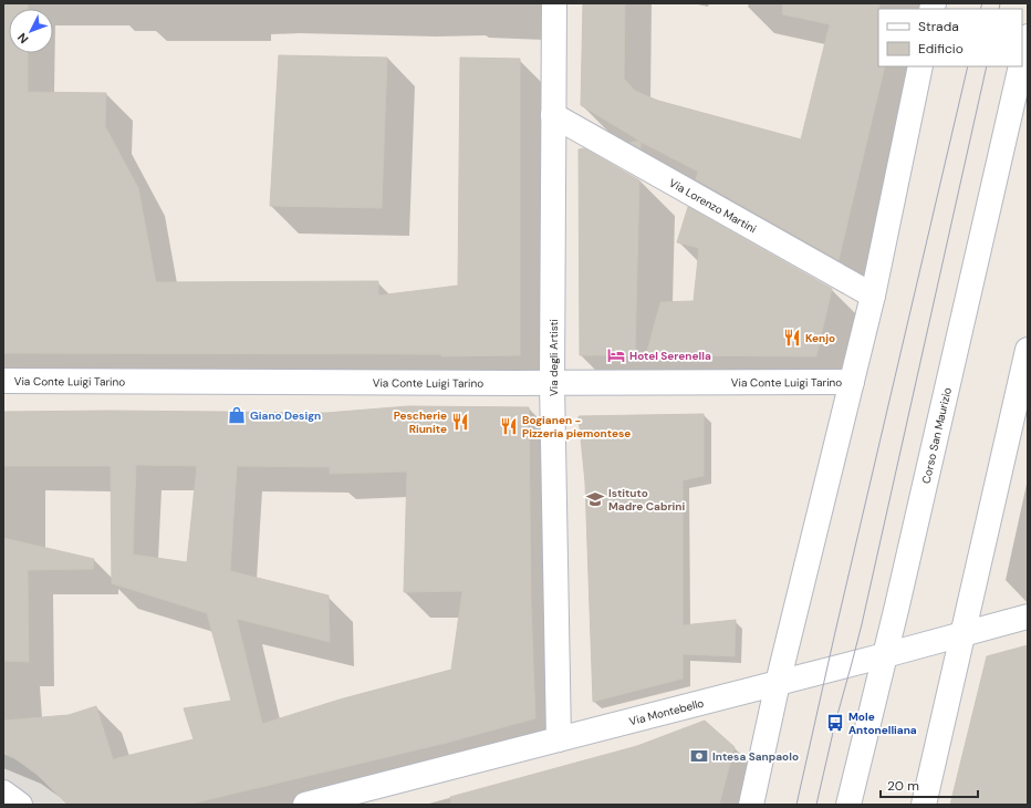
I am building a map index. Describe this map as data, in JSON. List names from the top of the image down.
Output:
{
  "streets": {
    "street": [
      "Via Lorenzo Martini",
      "Via degli Artisti",
      "Via Conte Luigi Tarino",
      "Corso San Maurizio",
      "Via Montebello"
    ]
  },
  "crossings": [
    ["Via Lorenzo Martini", "Via degli Artisti"],
    ["Via degli Artisti", "Via Conte Luigi Tarino"],
    ["Via degli Artisti", "Via Montebello"],
    ["Corso San Maurizio", "Via Montebello"]
  ],
  "places": {
    "restaurant": ["Kenjo", "Pescherie Riunite", "Bogianen - Pizzeria piemontese"],
    "hotel": ["Hotel Serenella"],
    "shop": ["Giano Design"],
    "school or university": ["Istituto Madre Cabrini"],
    "bus stop": ["Mole Antonelliana"],
    "bank": ["Intesa Sanpaolo"]
  },
  "legend": ["Strada", "Edificio"],
  "scale_bar": "20 m",
  "north": "bottom left"
}
